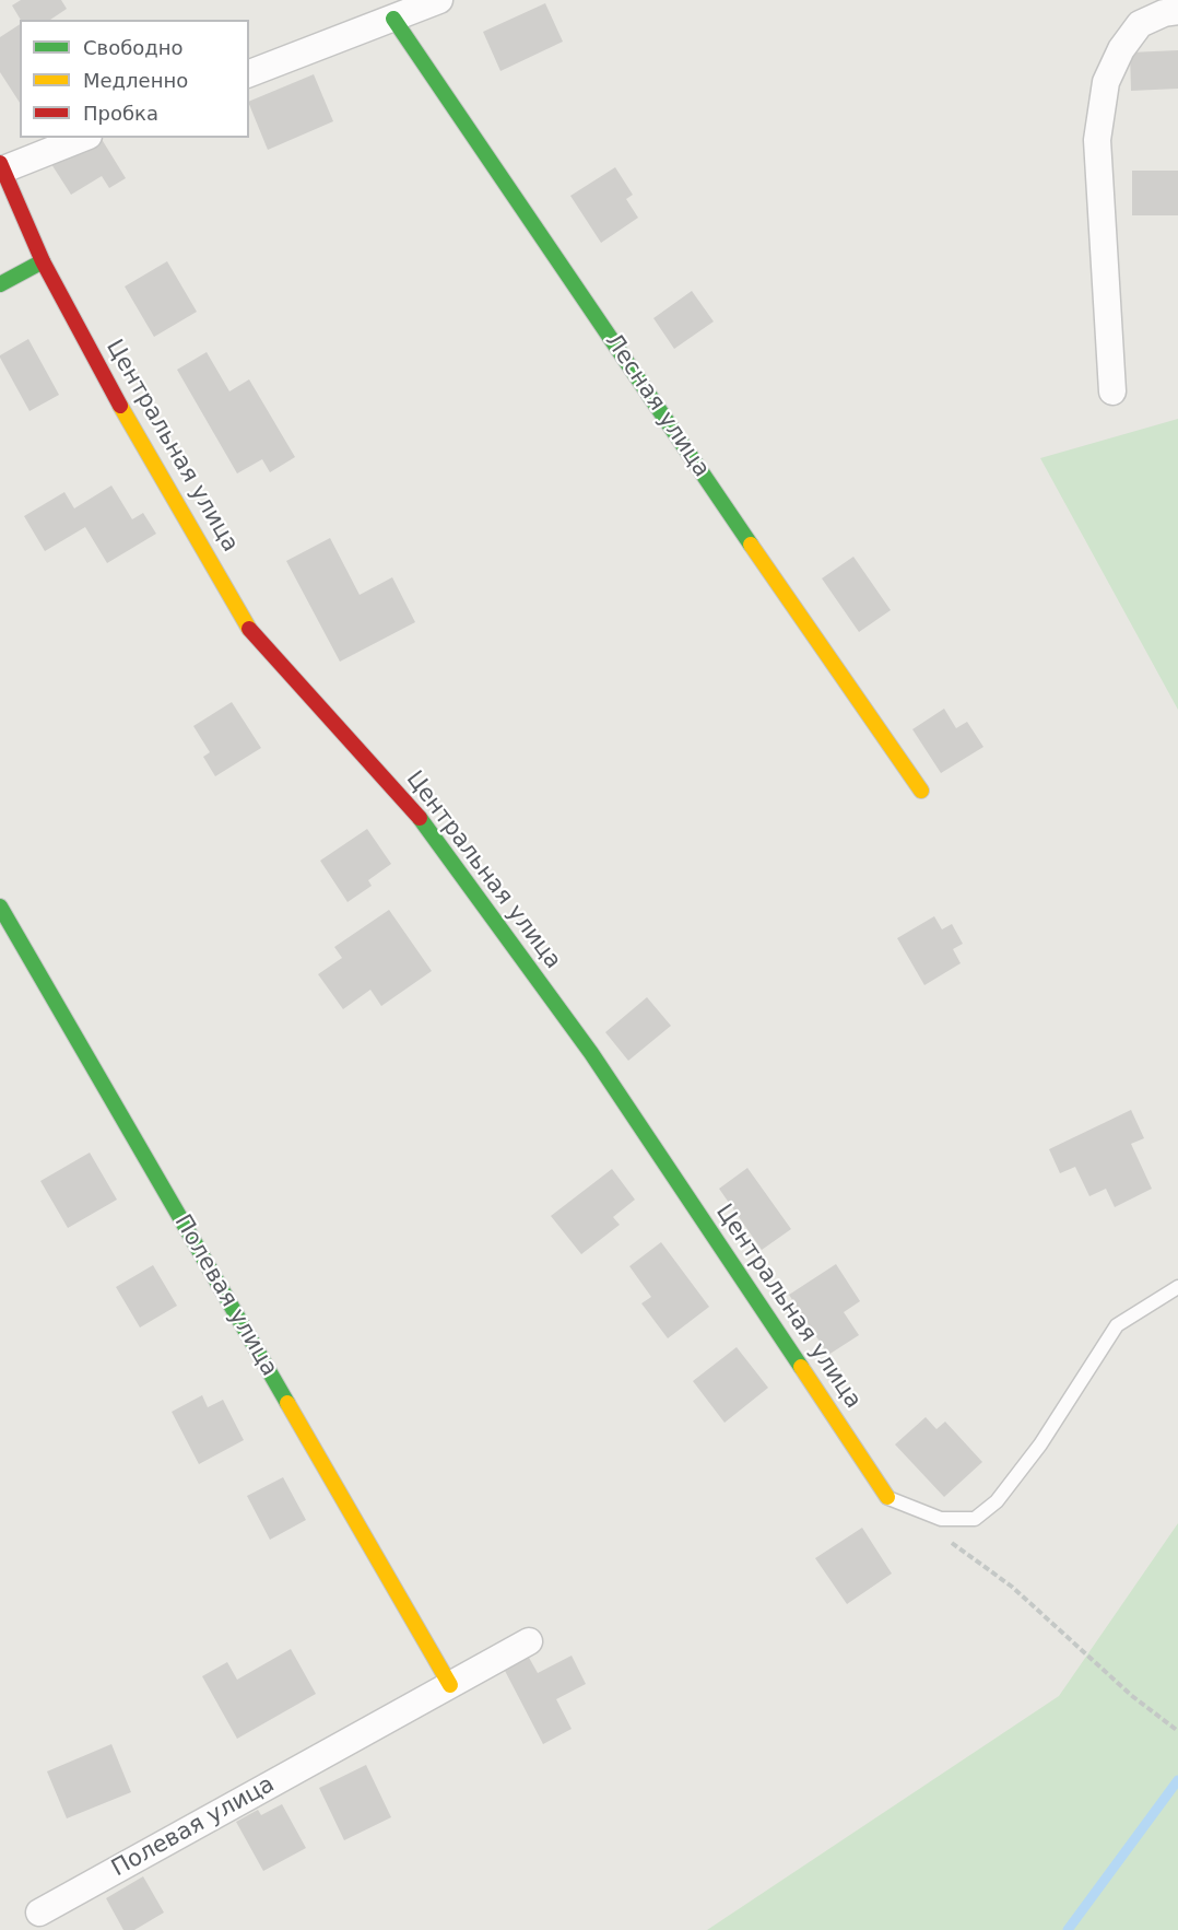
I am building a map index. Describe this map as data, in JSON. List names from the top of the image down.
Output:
{
  "streets": {
    "street": ["Лесная улица", "Центральная улица", "Полевая улица"]
  },
  "legend": ["Свободно", "Медленно", "Пробка"]
}
